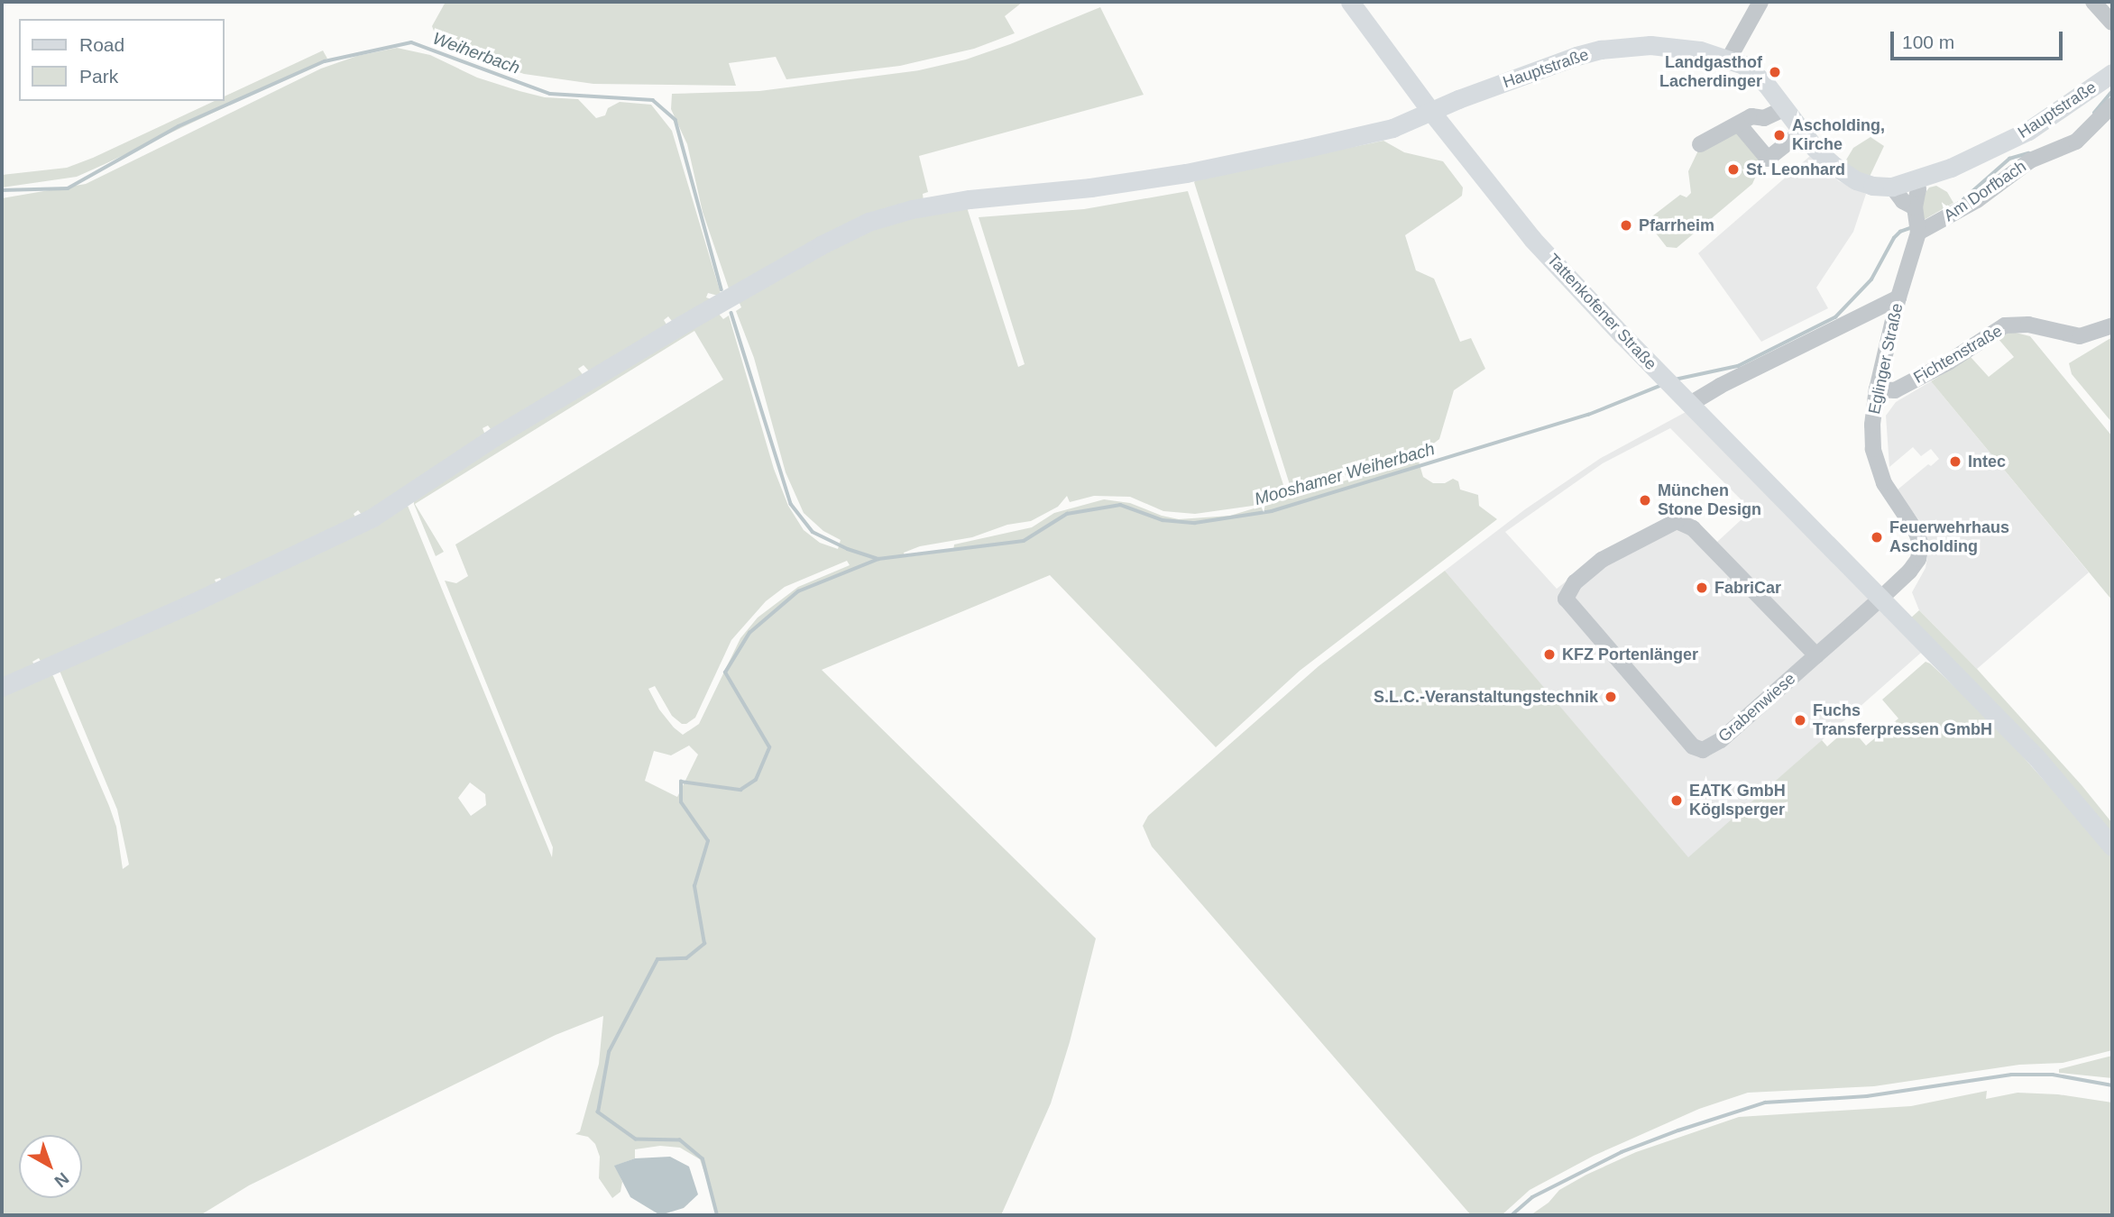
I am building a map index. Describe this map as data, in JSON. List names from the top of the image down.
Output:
{
  "streets": {
    "main road": ["Hauptstraße", "Tattenkofener Straße"],
    "street": [
      "Am Dorfbach",
      "Fichtenstraße",
      "Eglinger Straße",
      "Grabenwiese"
    ]
  },
  "crossings": [
    ["Hauptstraße", "Tattenkofener Straße"],
    ["Hauptstraße", "Eglinger Straße"],
    ["Am Dorfbach", "Eglinger Straße"],
    ["Tattenkofener Straße", "Eglinger Straße"],
    ["Tattenkofener Straße", "Grabenwiese"],
    ["Fichtenstraße", "Eglinger Straße"],
    ["Eglinger Straße", "Grabenwiese"]
  ],
  "water": ["Weiherbach", "Mooshamer Weiherbach"],
  "places": [
    "Landgasthof Lacherdinger",
    "Ascholding, Kirche",
    "St. Leonhard",
    "Pfarrheim",
    "Intec",
    "München Stone Design",
    "Feuerwehrhaus Ascholding",
    "FabriCar",
    "KFZ Portenlänger",
    "S.L.C.-Veranstaltungstechnik",
    "Fuchs Transferpressen GmbH",
    "EATK GmbH Köglsperger"
  ],
  "legend": ["Road", "Park"],
  "scale_bar": "100 m",
  "north": "bottom right"
}
